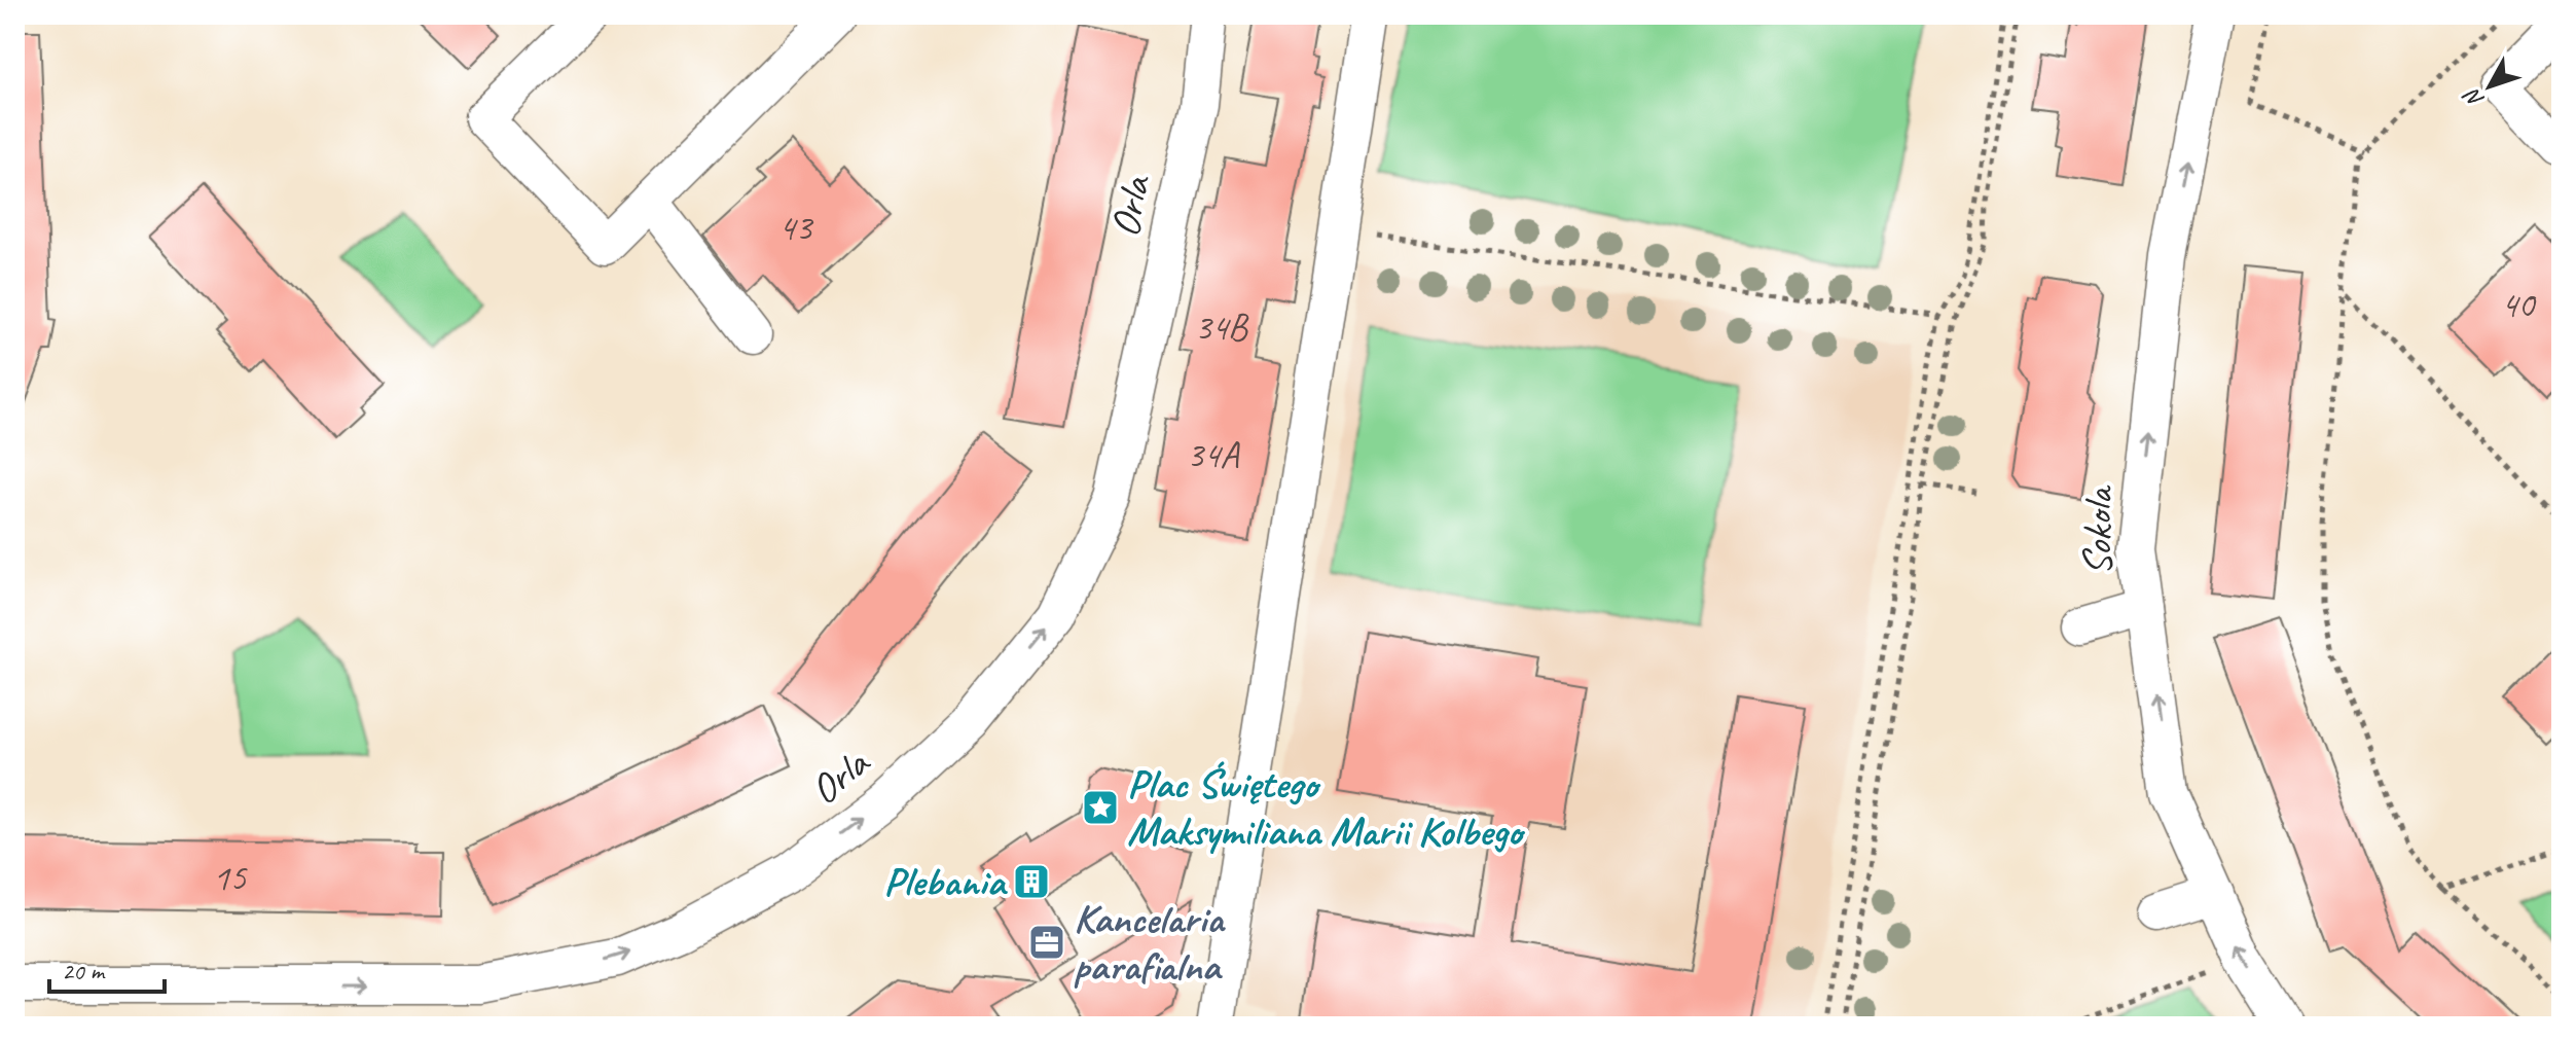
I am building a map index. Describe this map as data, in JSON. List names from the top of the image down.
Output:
{
  "streets": {
    "street": ["Orla", "Sokola"]
  },
  "one_way": ["Orla", "Sokola"],
  "places": {
    "place": ["Plac Świętego Maksymiliana Marii Kolbego"],
    "building": ["Plebania"],
    "office": ["Kancelaria parafialna"]
  },
  "house_numbers": [
    "43",
    "40",
    "34B",
    "34A",
    "15"
  ],
  "scale_bar": "20 m",
  "north": "bottom left"
}
